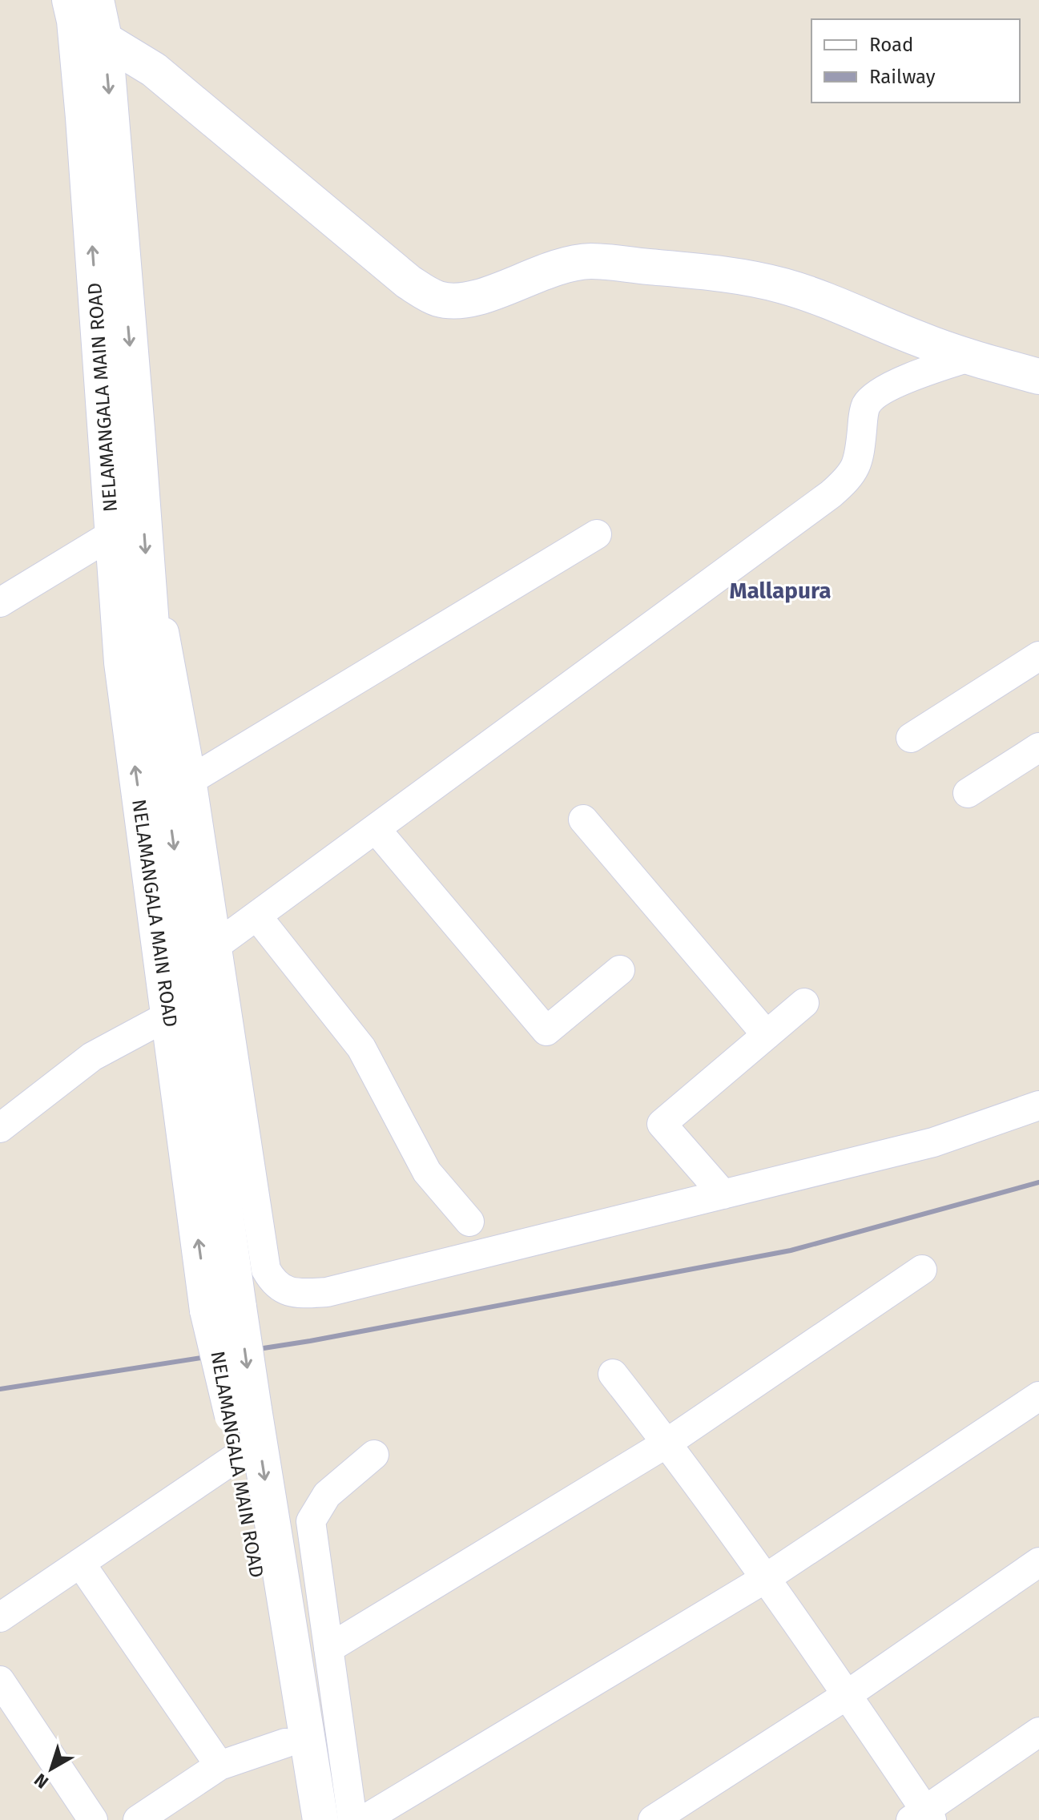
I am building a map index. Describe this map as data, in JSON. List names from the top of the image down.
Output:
{
  "streets": {
    "main road": ["NELAMANGALA MAIN ROAD"]
  },
  "districts": ["Mallapura"],
  "legend": ["Road", "Railway"],
  "north": "bottom left"
}
